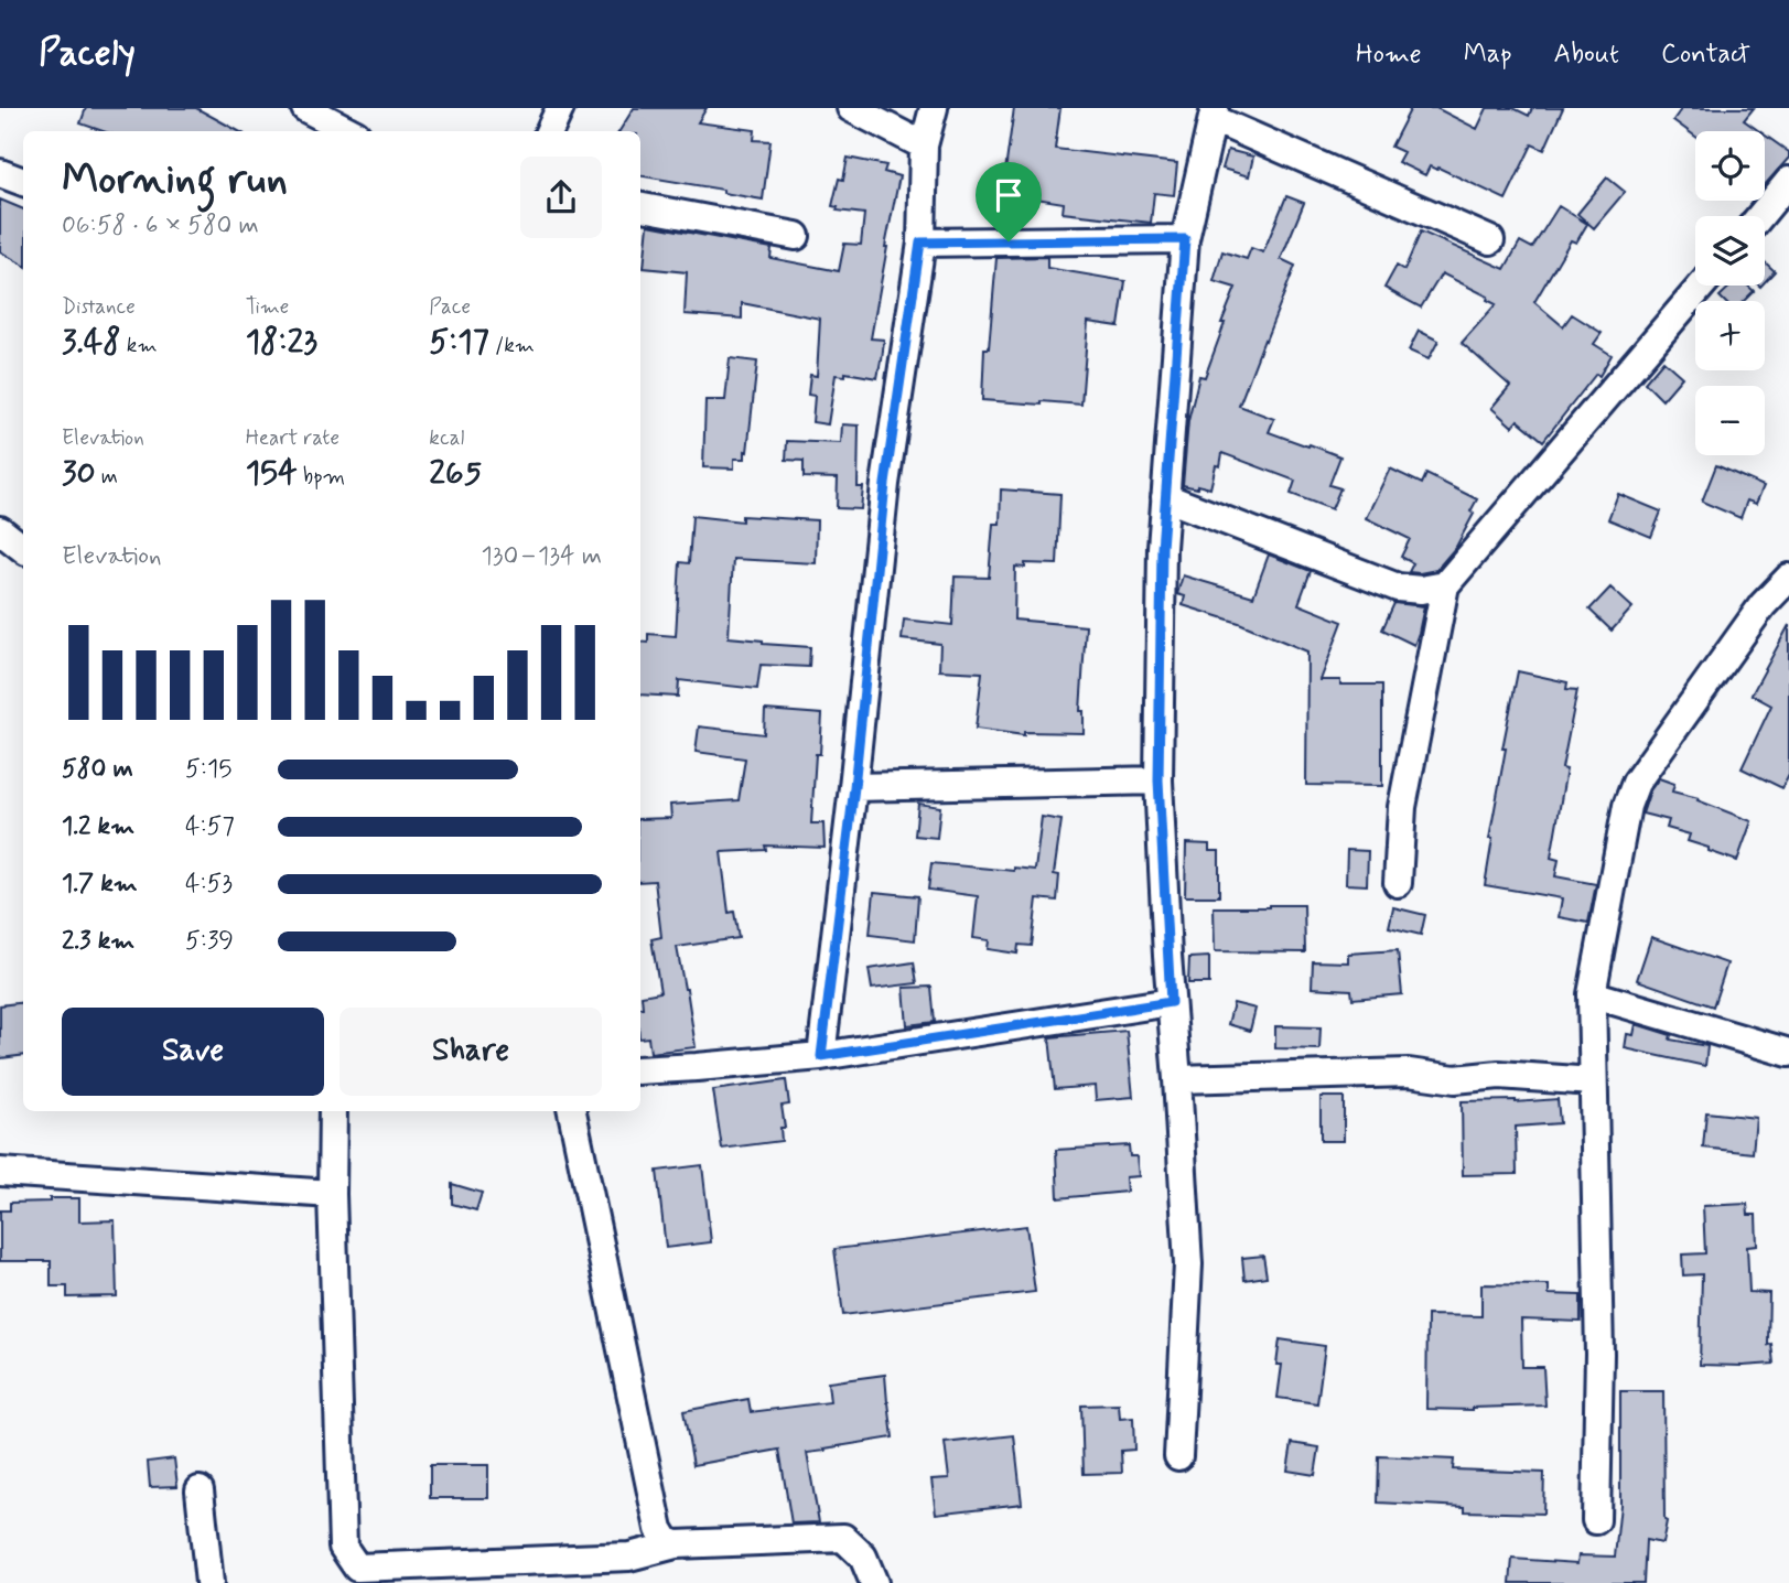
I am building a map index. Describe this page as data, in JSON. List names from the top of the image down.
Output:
{
  "page": {
    "header": "Pacely",
    "nav": [
      "Home",
      "Map",
      "About",
      "Contact"
    ],
    "map_buttons": ["+", "−"],
    "heading": ["Morning run", "06:58 · 6 × 580 m"],
    "stats": [
      ["Distance", "3.48 km"],
      ["Time", "18:23"],
      ["Pace", "5:17 /km"],
      ["Elevation", "30 m"],
      ["Heart rate", "154 bpm"],
      ["kcal", "265"]
    ],
    "chart": ["Elevation", "130–134 m"],
    "list": [
      {
        "name": "580 m",
        "note": "5:15"
      },
      {
        "name": "1.2 km",
        "note": "4:57"
      },
      {
        "name": "1.7 km",
        "note": "4:53"
      },
      {
        "name": "2.3 km",
        "note": "5:39"
      }
    ],
    "buttons": ["Save", "Share"]
  }
}
